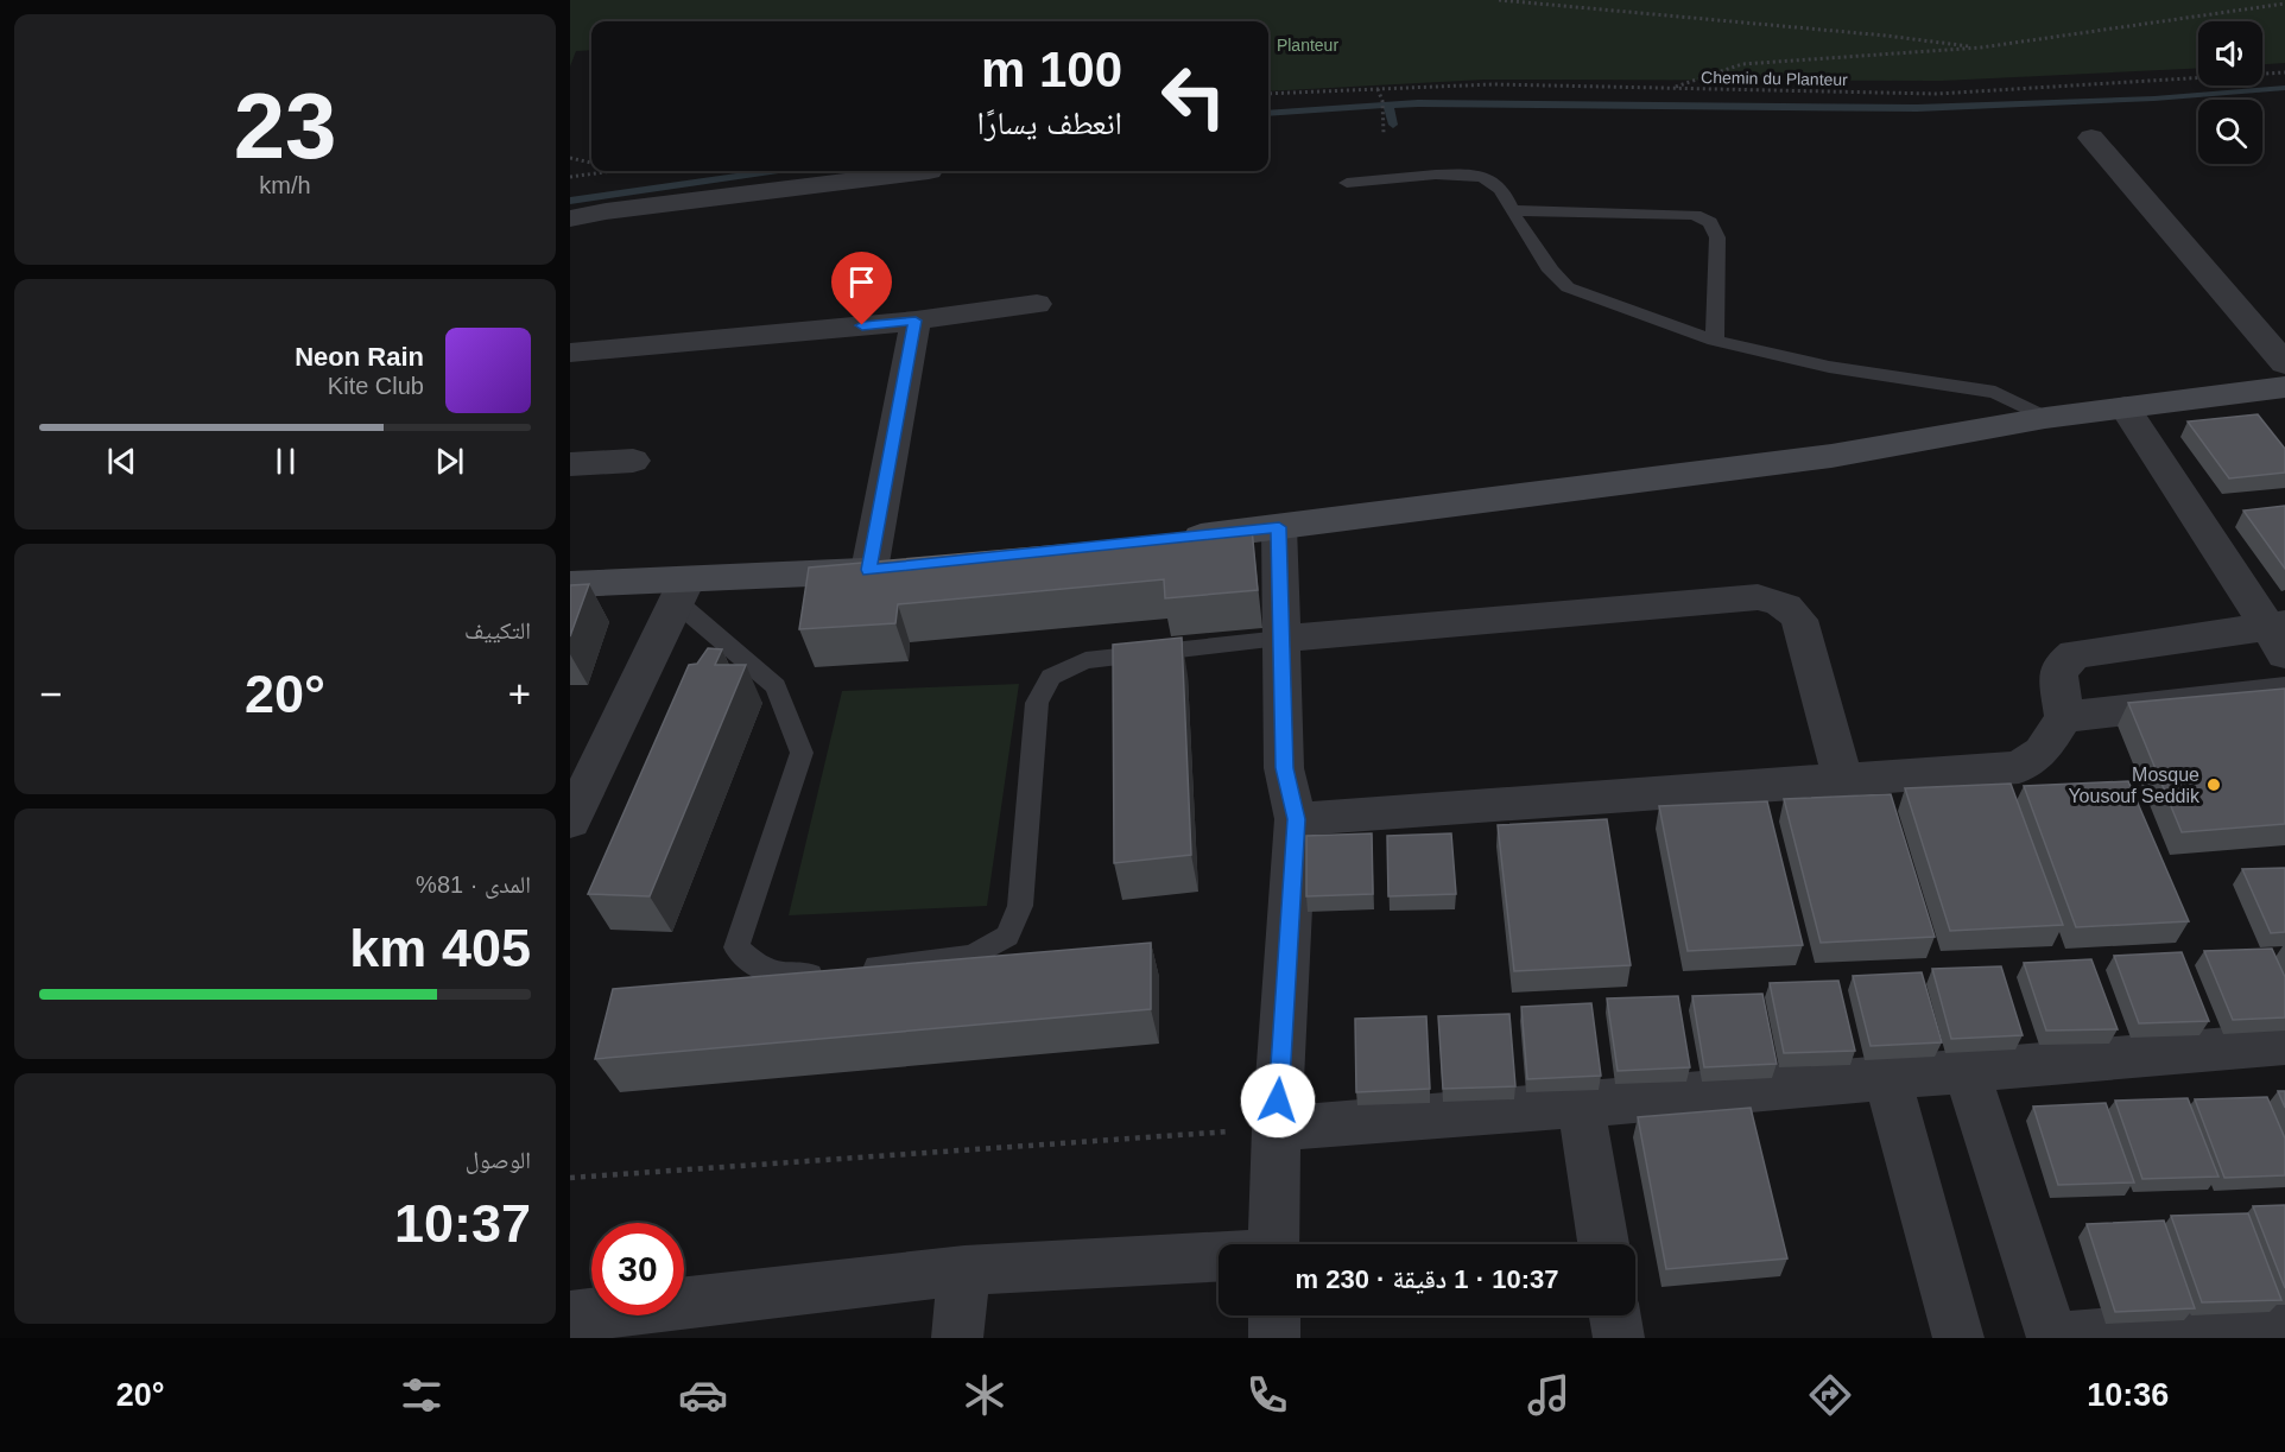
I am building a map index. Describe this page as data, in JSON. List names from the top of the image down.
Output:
{
  "streets": {
    "path": ["Chemin du Planteur"]
  },
  "parks": ["Planteur"],
  "places": ["Mosque Yousouf Seddik"],
  "page": {
    "tile": [
      ["23", "km/h"],
      "التكييف",
      ["المدى · 81%", "405 km"],
      ["الوصول", "10:37"]
    ],
    "turn": ["100 m", "انعطف يسارًا"],
    "song": ["Neon Rain", "Kite Club"],
    "heat": ["−", "20°", "+"],
    "limit": "30",
    "trip": "10:37 · 1 دقيقة · 230 m",
    "tabs": ["10:36", "20°"]
  }
}
